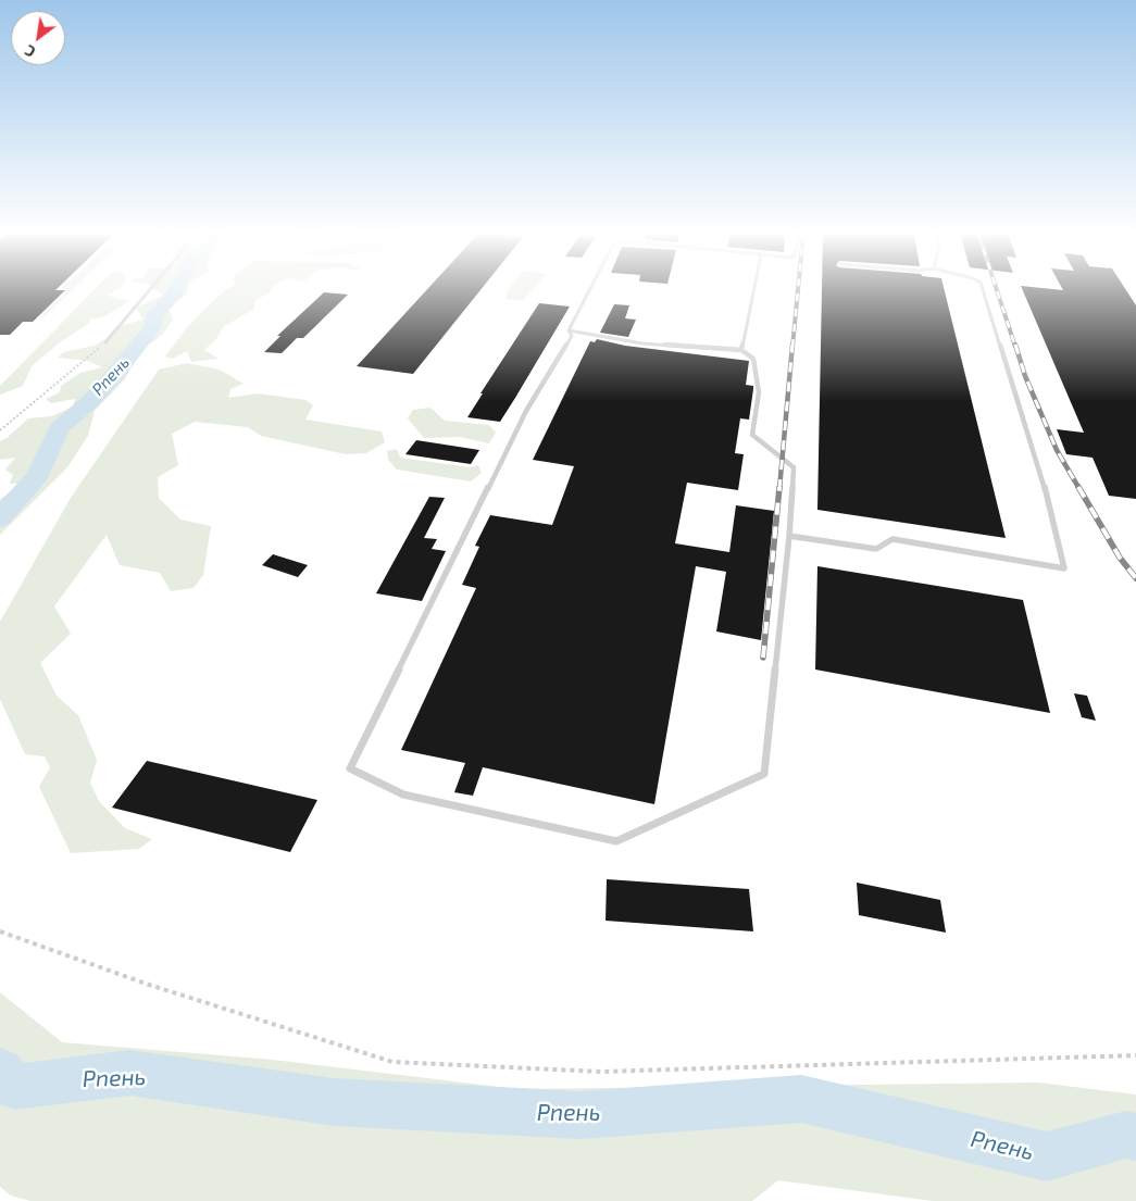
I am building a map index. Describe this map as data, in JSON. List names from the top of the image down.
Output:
{
  "water": ["Рпень"],
  "north": "bottom left"
}
